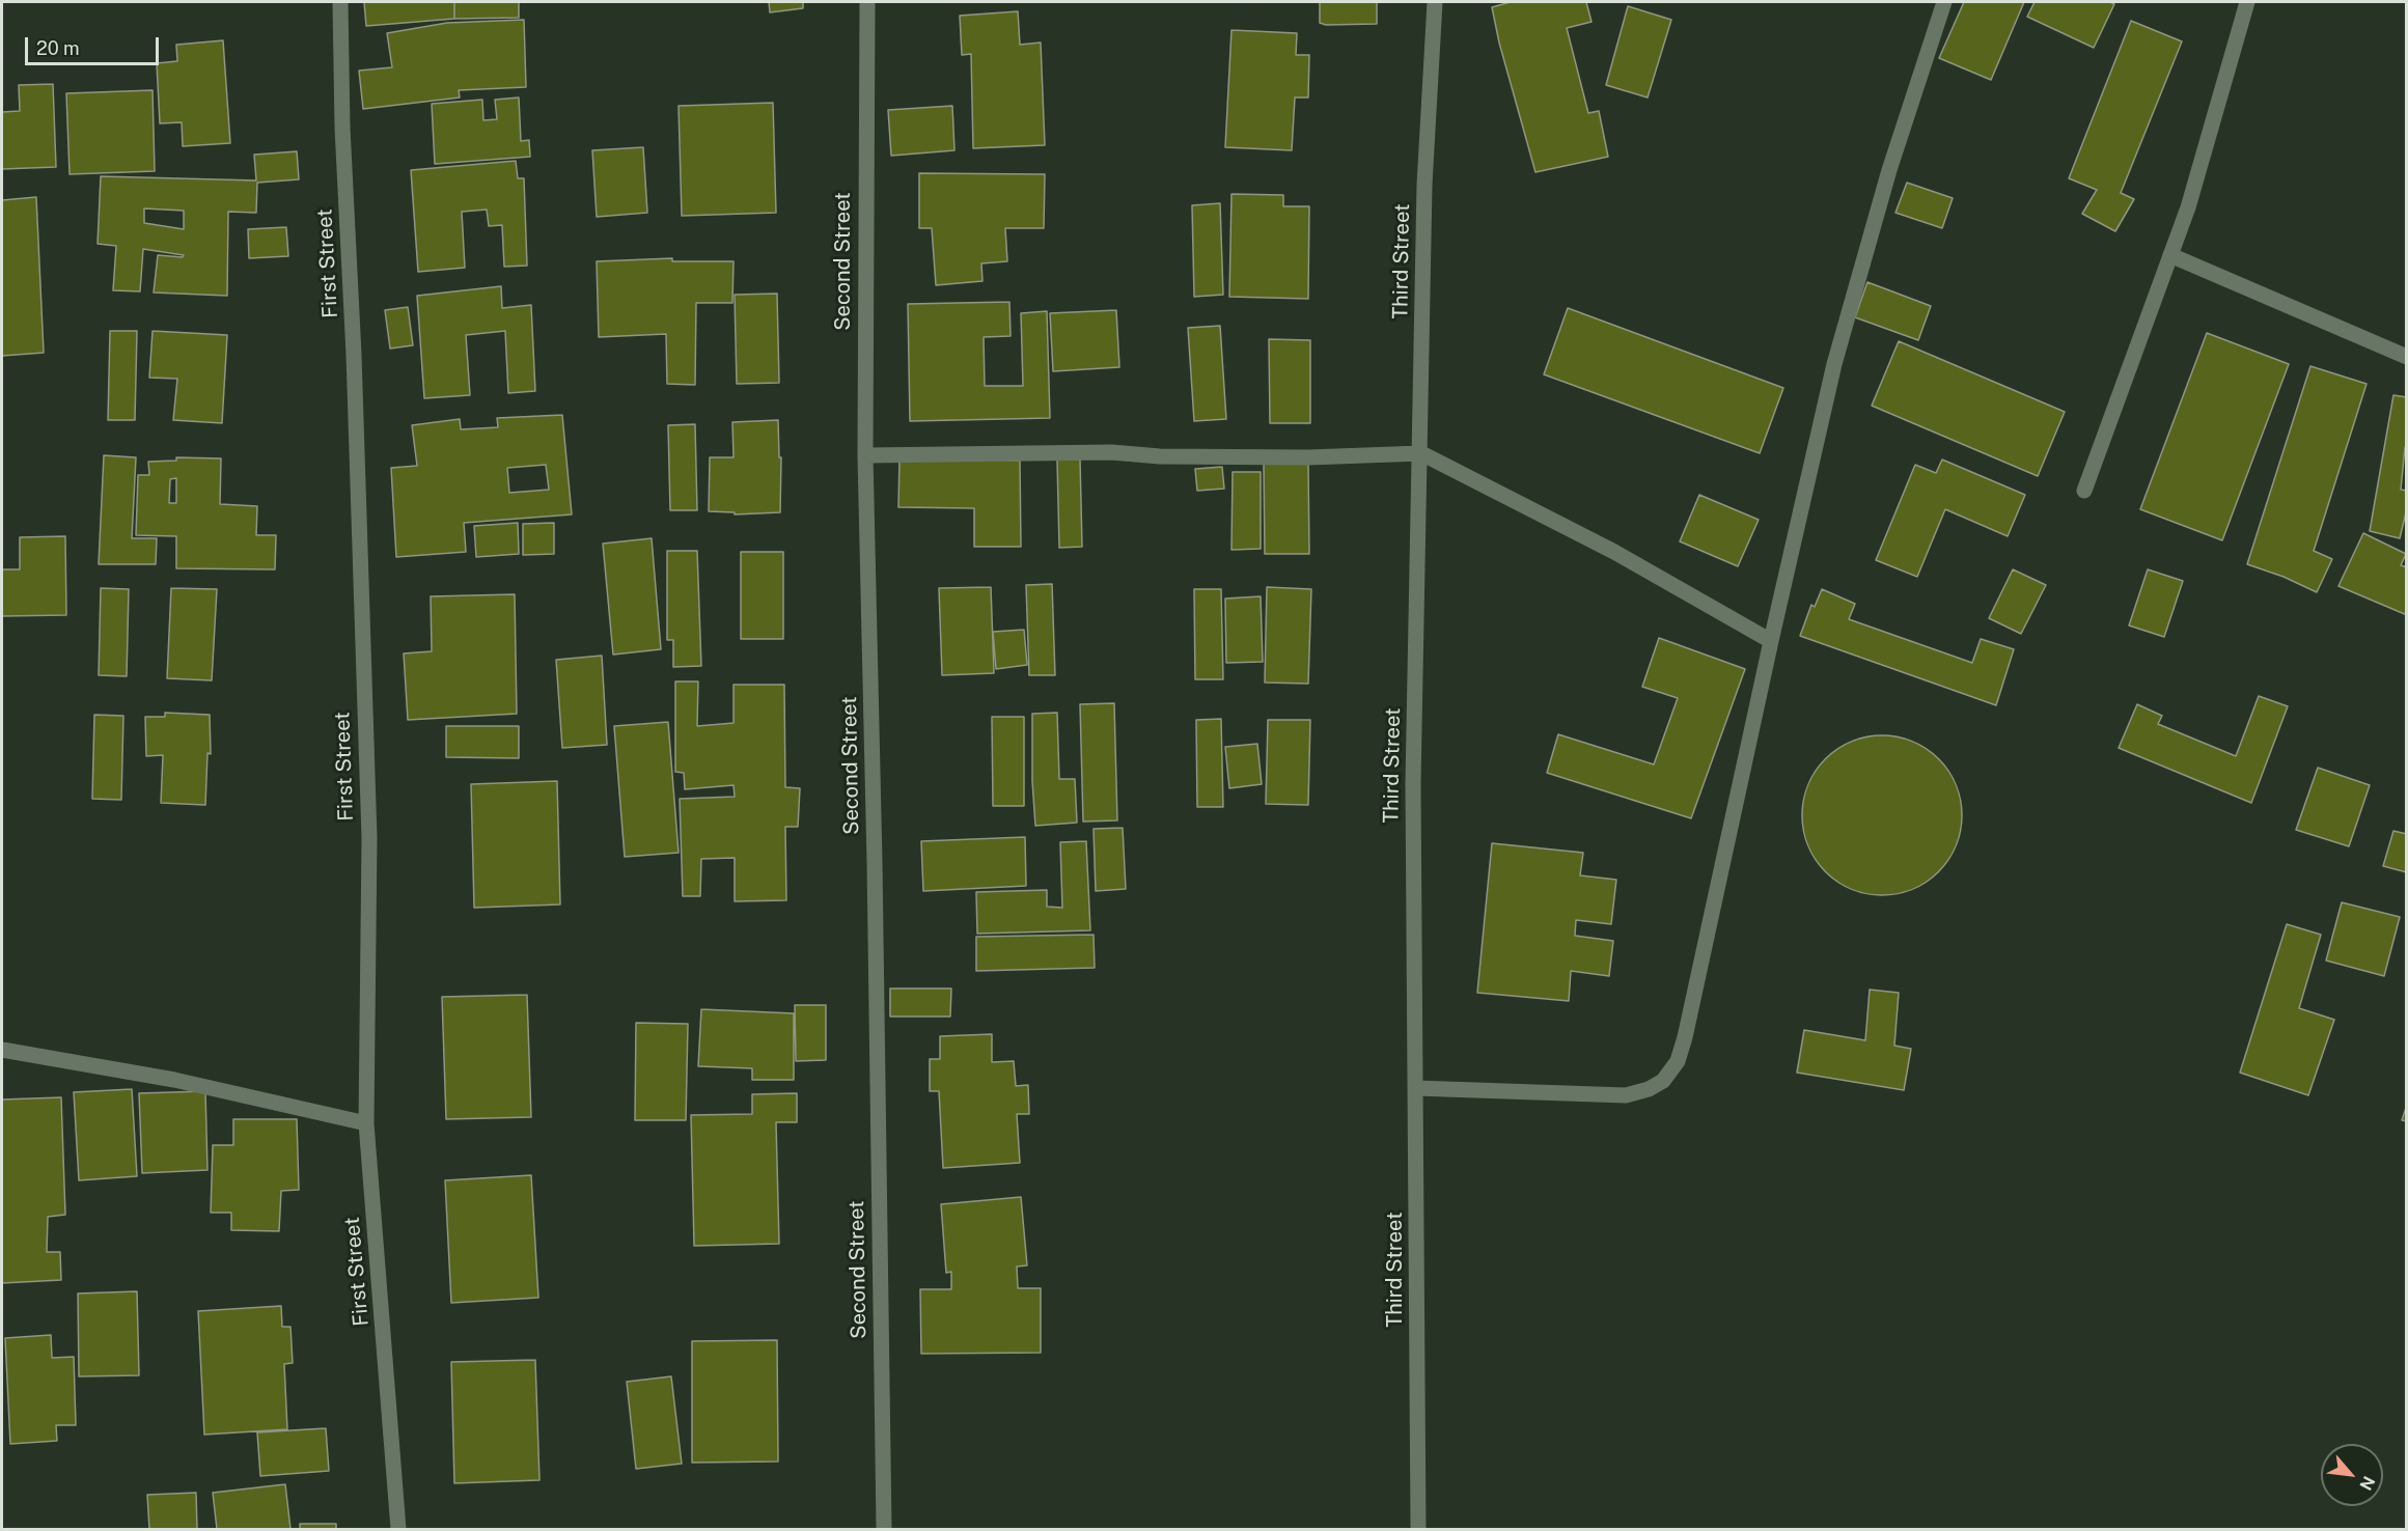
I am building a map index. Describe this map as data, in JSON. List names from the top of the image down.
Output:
{
  "streets": {
    "street": ["Second Street", "Third Street", "First Street"]
  },
  "scale_bar": "20 m",
  "north": "bottom right"
}
